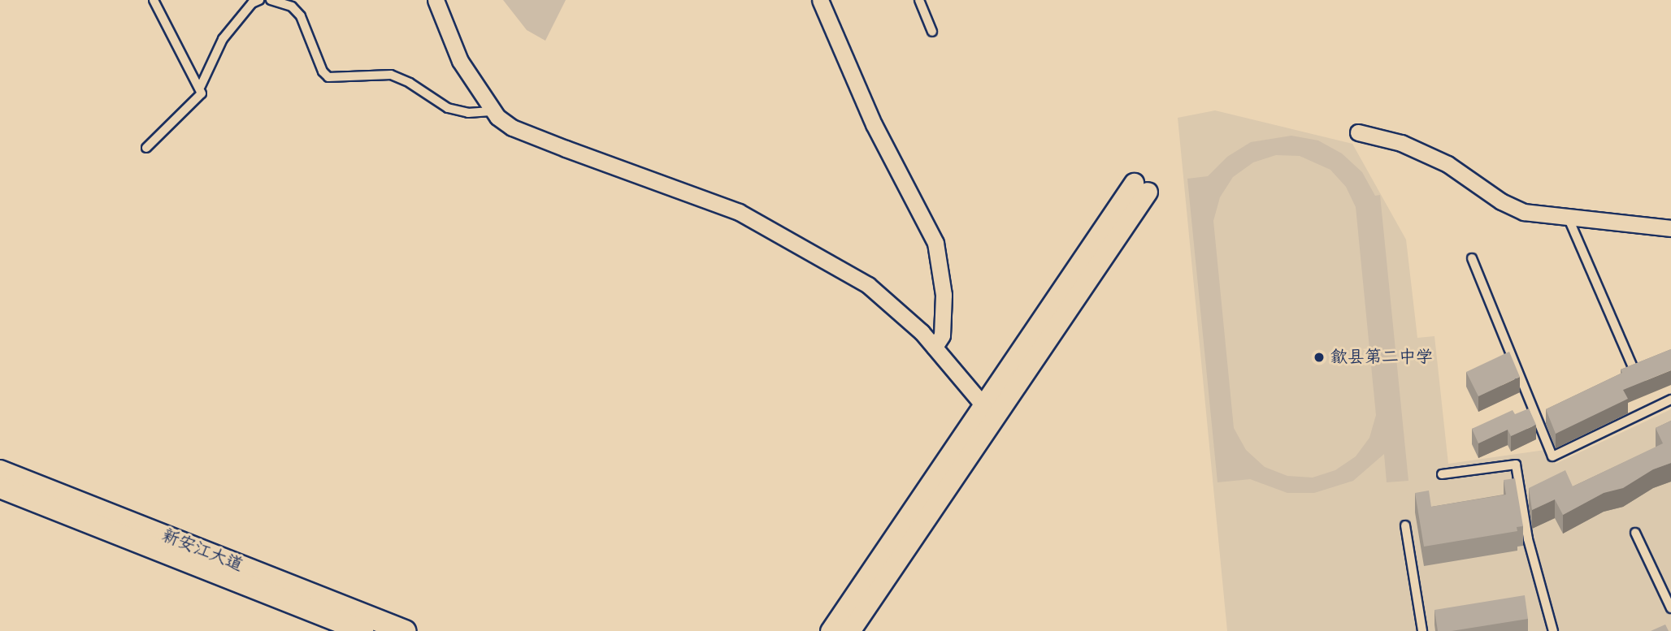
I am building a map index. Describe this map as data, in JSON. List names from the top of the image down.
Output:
{
  "streets": {
    "main road": ["新安江大道"]
  },
  "places": ["歙县第二中学"]
}
